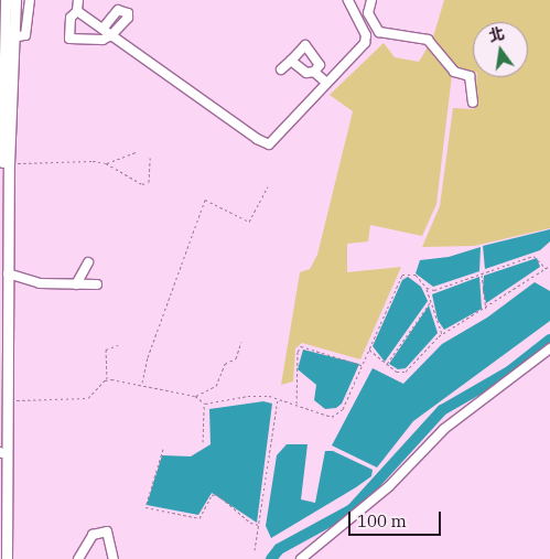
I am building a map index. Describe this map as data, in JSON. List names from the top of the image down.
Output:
{
  "scale_bar": "100 m",
  "north": "top"
}
